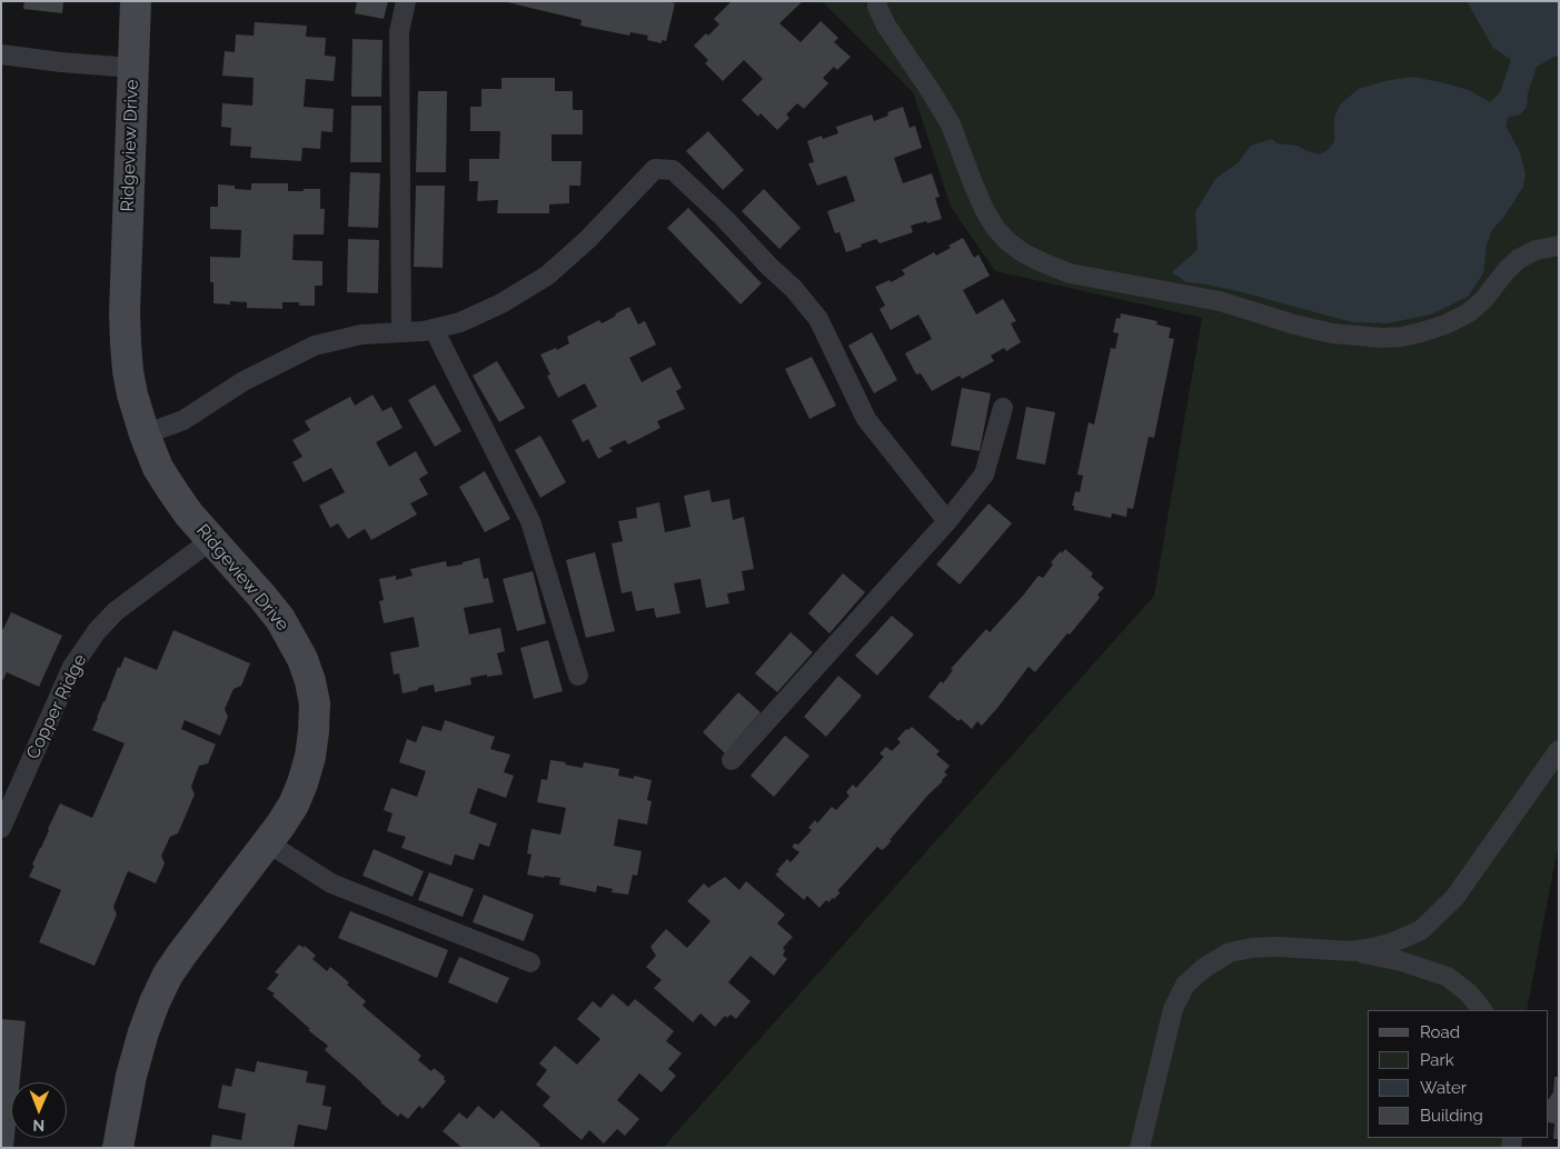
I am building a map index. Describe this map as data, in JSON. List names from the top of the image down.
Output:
{
  "streets": {
    "street": ["Ridgeview Drive"],
    "lane": ["Copper Ridge"]
  },
  "crossings": [
    ["Ridgeview Drive", "Copper Ridge"]
  ],
  "legend": [
    "Road",
    "Park",
    "Water",
    "Building"
  ],
  "north": "bottom"
}
